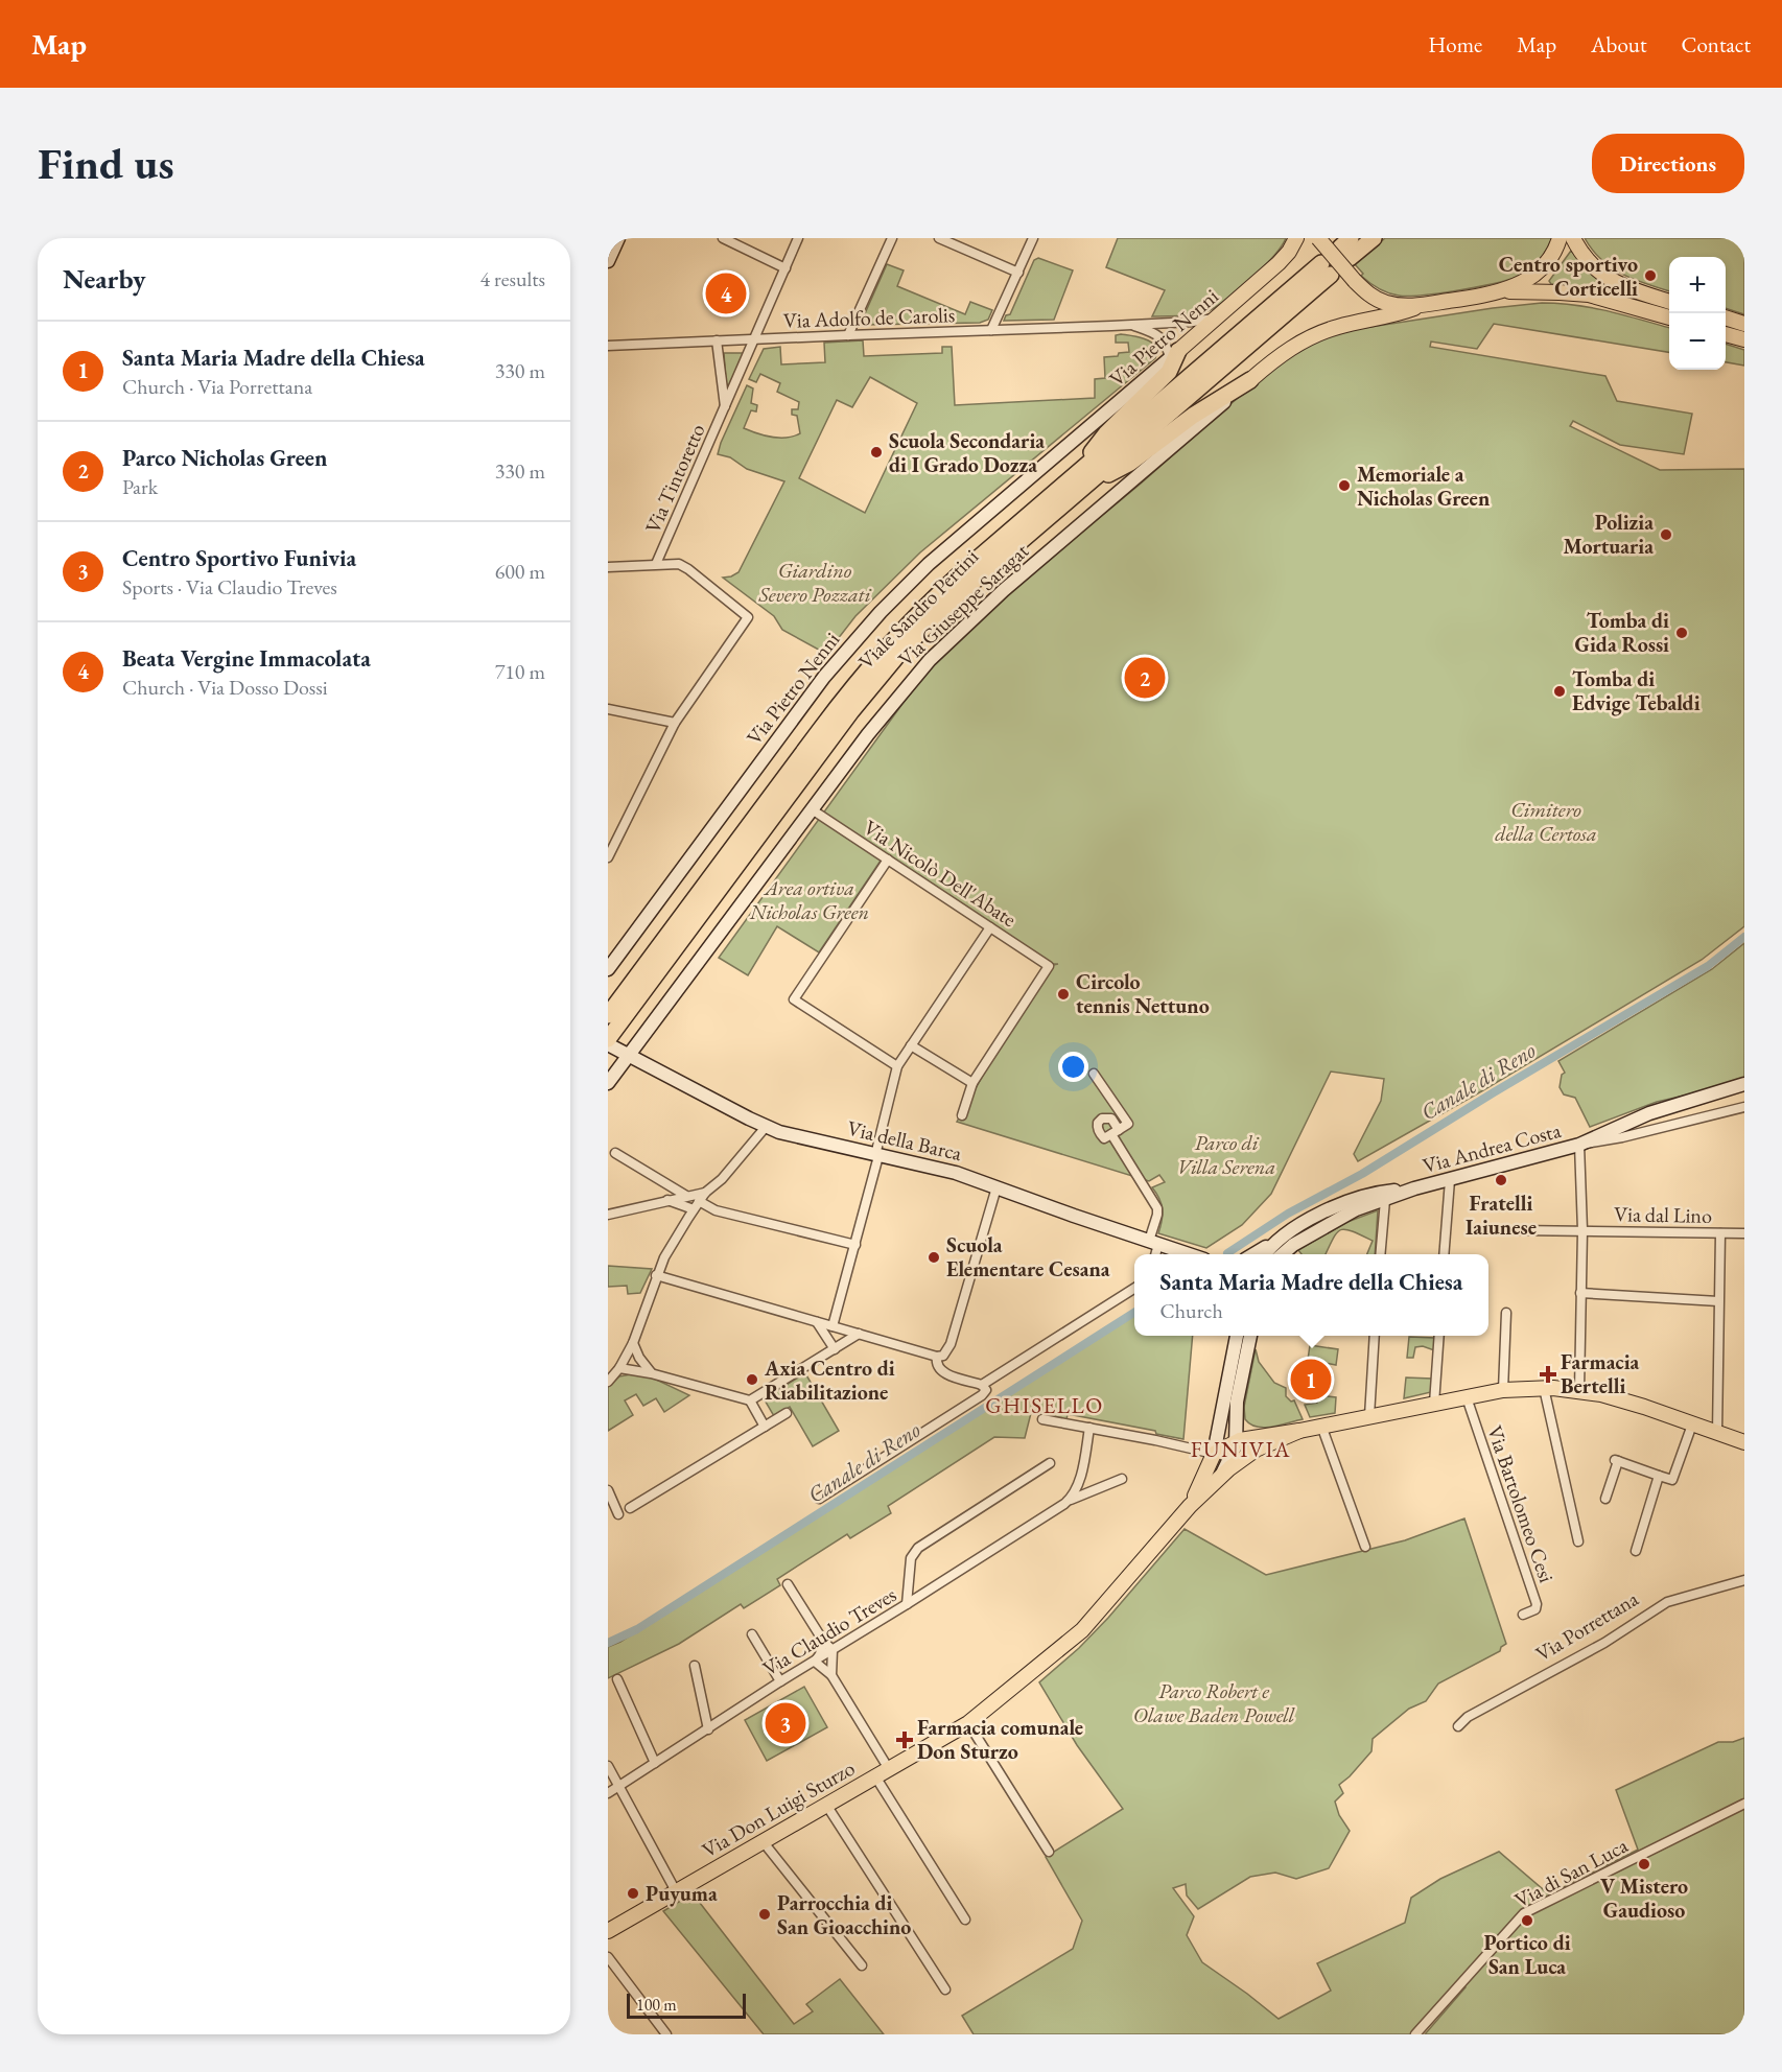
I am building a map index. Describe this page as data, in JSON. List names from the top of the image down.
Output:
{
  "streets": {
    "highway": ["Viale Sandro Pertini"],
    "main road": ["Via Pietro Nenni", "Via Giuseppe Saragat", "Via Don Luigi Sturzo"],
    "street": [
      "Via Adolfo de Carolis",
      "Via Tintoretto",
      "Via Nicolò Dell'Abate",
      "Via della Barca",
      "Via Andrea Costa",
      "Via dal Lino",
      "Via Bartolomeo Cesi",
      "Via Porrettana",
      "Via Claudio Treves",
      "Via di San Luca"
    ]
  },
  "crossings": [
    ["Via Adolfo de Carolis", "Via Pietro Nenni"],
    ["Via Adolfo de Carolis", "Via Tintoretto"],
    ["Via Giuseppe Saragat", "Viale Sandro Pertini"],
    ["Via Giuseppe Saragat", "Via Nicolò Dell'Abate"],
    ["Via Giuseppe Saragat", "Via della Barca"],
    ["Viale Sandro Pertini", "Via della Barca"]
  ],
  "districts": ["GHISELLO", "FUNIVIA"],
  "water": ["Canale di Reno"],
  "parks": [
    "Giardino Severo Pozzati",
    "Cimitero della Certosa",
    "Area ortiva Nicholas Green",
    "Parco di Villa Serena",
    "Parco Robert e Olawe Baden Powell"
  ],
  "places": {
    "other": [
      "Centro sportivo Corticelli",
      "Scuola Secondaria di I Grado Dozza",
      "Memoriale a Nicholas Green",
      "Polizia Mortuaria",
      "Tomba di Gida Rossi",
      "Tomba di Edvige Tebaldi",
      "Circolo tennis Nettuno",
      "Fratelli Iaiunese",
      "Scuola Elementare Cesana",
      "Axia Centro di Riabilitazione",
      "V Mistero Gaudioso",
      "Puyuma",
      "Parrocchia di San Gioacchino",
      "Portico di San Luca"
    ],
    "health": ["Farmacia Bertelli", "Farmacia comunale Don Sturzo"]
  },
  "scale_bar": "100 m",
  "page": {
    "header": "Map",
    "nav": [
      "Home",
      "Map",
      "About",
      "Contact"
    ],
    "buttons": "Directions",
    "title": "Find us",
    "heading": ["Nearby", "4 results"],
    "map_buttons": ["+", "−"],
    "pins": [
      "4",
      "2",
      "1",
      "3"
    ],
    "list": [
      {
        "mark": "1",
        "name": "Santa Maria Madre della Chiesa",
        "note": "Church · Via Porrettana",
        "value": "330 m"
      },
      {
        "mark": "2",
        "name": "Parco Nicholas Green",
        "note": "Park",
        "value": "330 m"
      },
      {
        "mark": "3",
        "name": "Centro Sportivo Funivia",
        "note": "Sports · Via Claudio Treves",
        "value": "600 m"
      },
      {
        "mark": "4",
        "name": "Beata Vergine Immacolata",
        "note": "Church · Via Dosso Dossi",
        "value": "710 m"
      }
    ],
    "popup": ["Santa Maria Madre della Chiesa", "Church"],
    "scale": "100 m"
  }
}
